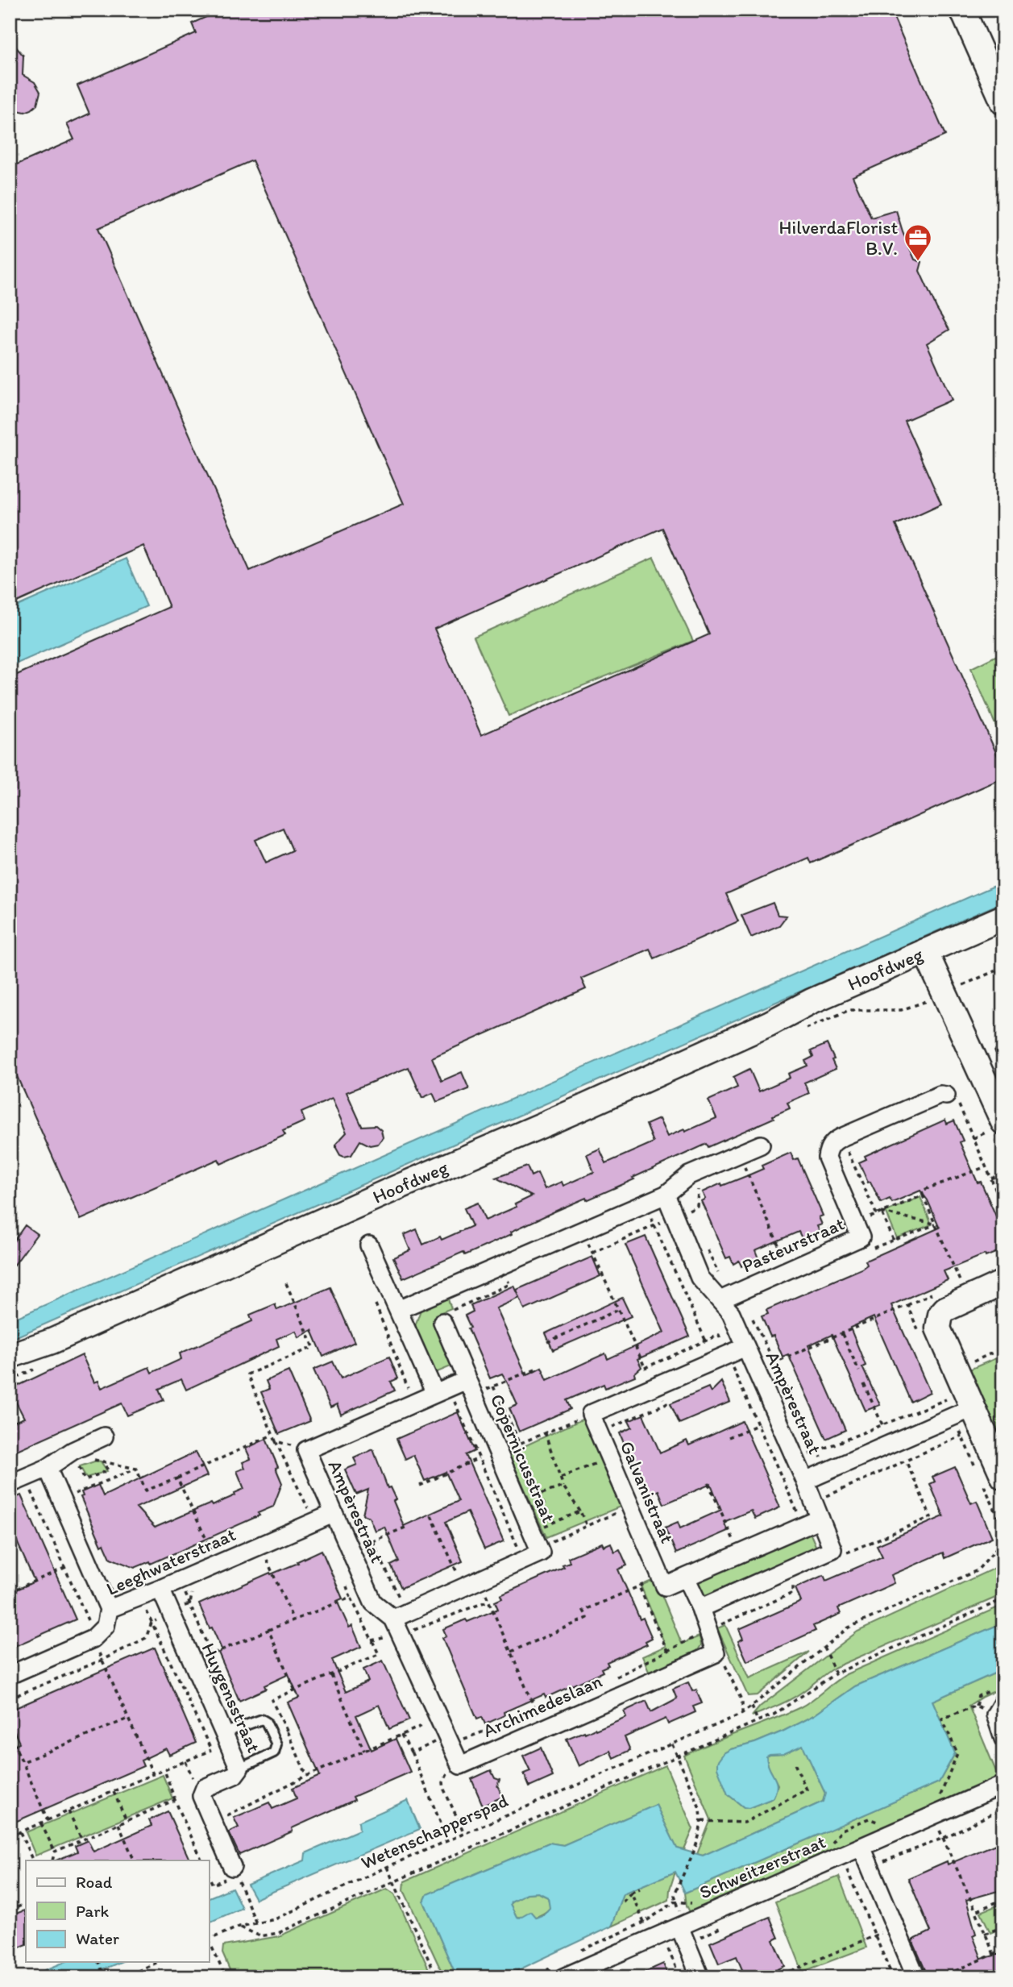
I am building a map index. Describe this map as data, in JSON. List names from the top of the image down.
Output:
{
  "streets": {
    "main road": ["Hoofdweg"],
    "street": [
      "Pasteurstraat",
      "Ampèrestraat",
      "Copernicusstraat",
      "Galvanistraat",
      "Leeghwaterstraat",
      "Huygensstraat",
      "Archimedeslaan",
      "Schweitzerstraat"
    ],
    "path": ["Wetenschapperspad"]
  },
  "crossings": [
    ["Pasteurstraat", "Ampèrestraat"],
    ["Ampèrestraat", "Copernicusstraat"],
    ["Ampèrestraat", "Leeghwaterstraat"],
    ["Copernicusstraat", "Galvanistraat"],
    ["Leeghwaterstraat", "Huygensstraat"]
  ],
  "places": {
    "office": ["HilverdaFlorist B.V."]
  },
  "legend": ["Road", "Park", "Water"]
}
